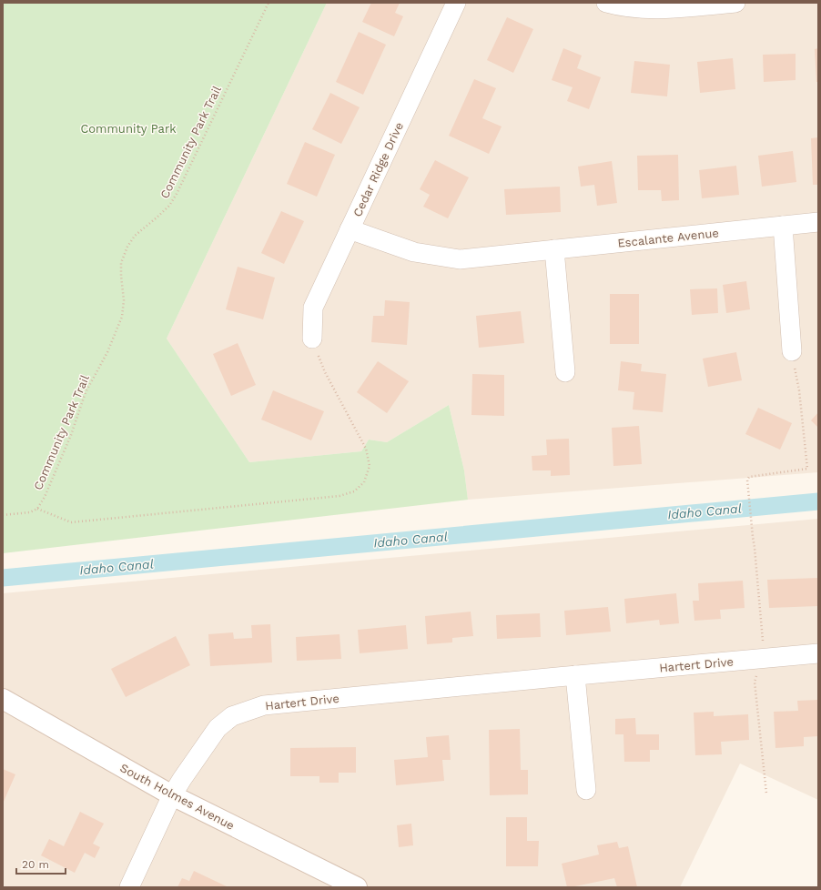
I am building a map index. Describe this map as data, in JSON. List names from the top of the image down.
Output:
{
  "streets": {
    "main road": ["South Holmes Avenue"],
    "street": ["Cedar Ridge Drive", "Escalante Avenue", "Hartert Drive"],
    "path": ["Community Park Trail"]
  },
  "crossings": [
    ["Cedar Ridge Drive", "Escalante Avenue"],
    ["Hartert Drive", "South Holmes Avenue"]
  ],
  "water": ["Idaho Canal"],
  "parks": ["Community Park"],
  "scale_bar": "20 m"
}
